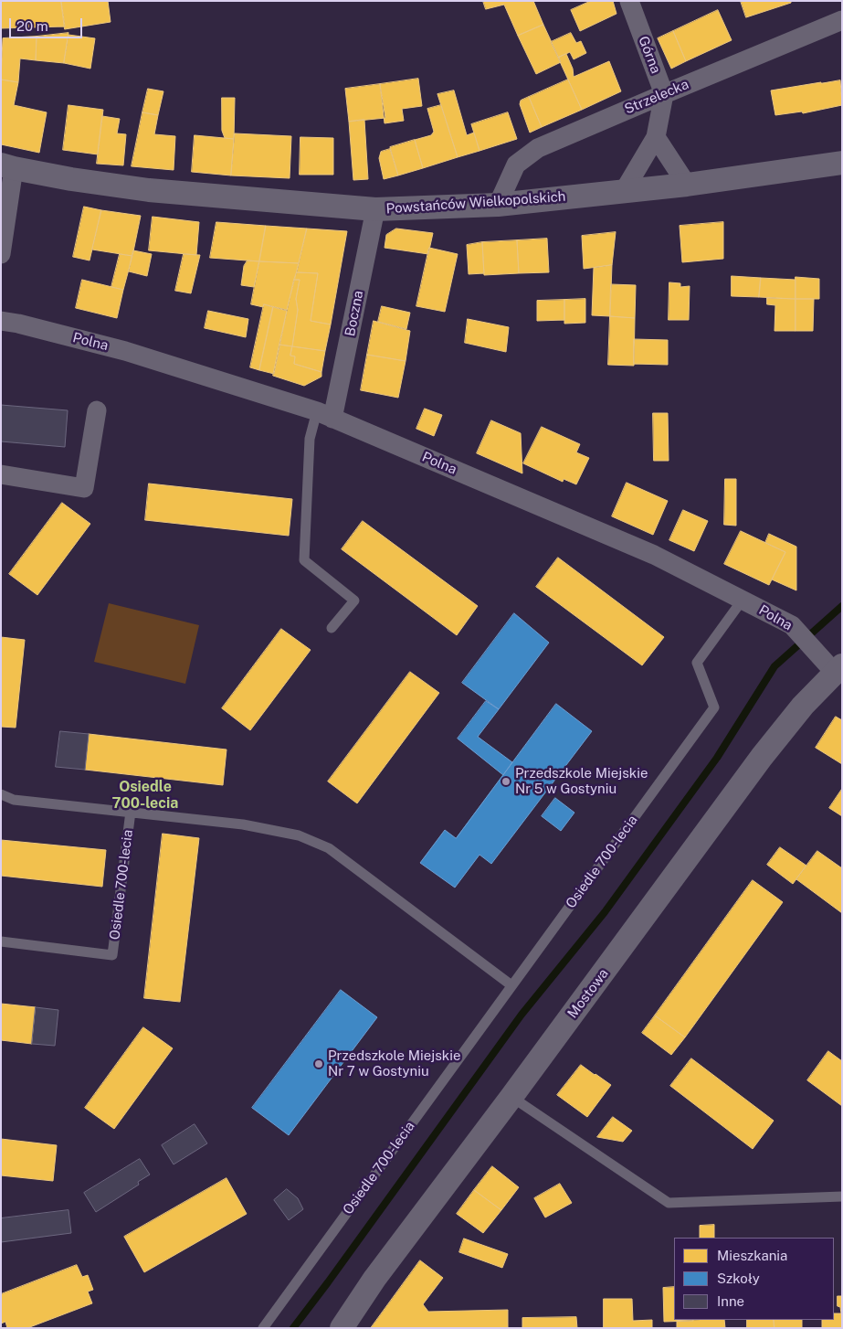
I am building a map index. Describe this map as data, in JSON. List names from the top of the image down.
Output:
{
  "streets": {
    "street": [
      "Górna",
      "Strzelecka",
      "Powstańców Wielkopolskich",
      "Boczna",
      "Polna",
      "Mostowa"
    ],
    "lane": ["Osiedle 700-lecia"]
  },
  "crossings": [
    ["Górna", "Strzelecka"],
    ["Strzelecka", "Powstańców Wielkopolskich"],
    ["Powstańców Wielkopolskich", "Boczna"],
    ["Boczna", "Polna"],
    ["Polna", "Osiedle 700-lecia"],
    ["Polna", "Mostowa"]
  ],
  "districts": ["Osiedle 700-lecia"],
  "places": ["Przedszkole Miejskie Nr 5 w Gostyniu", "Przedszkole Miejskie Nr 7 w Gostyniu"],
  "legend": ["Mieszkania", "Szkoły", "Inne"],
  "scale_bar": "20 m"
}
